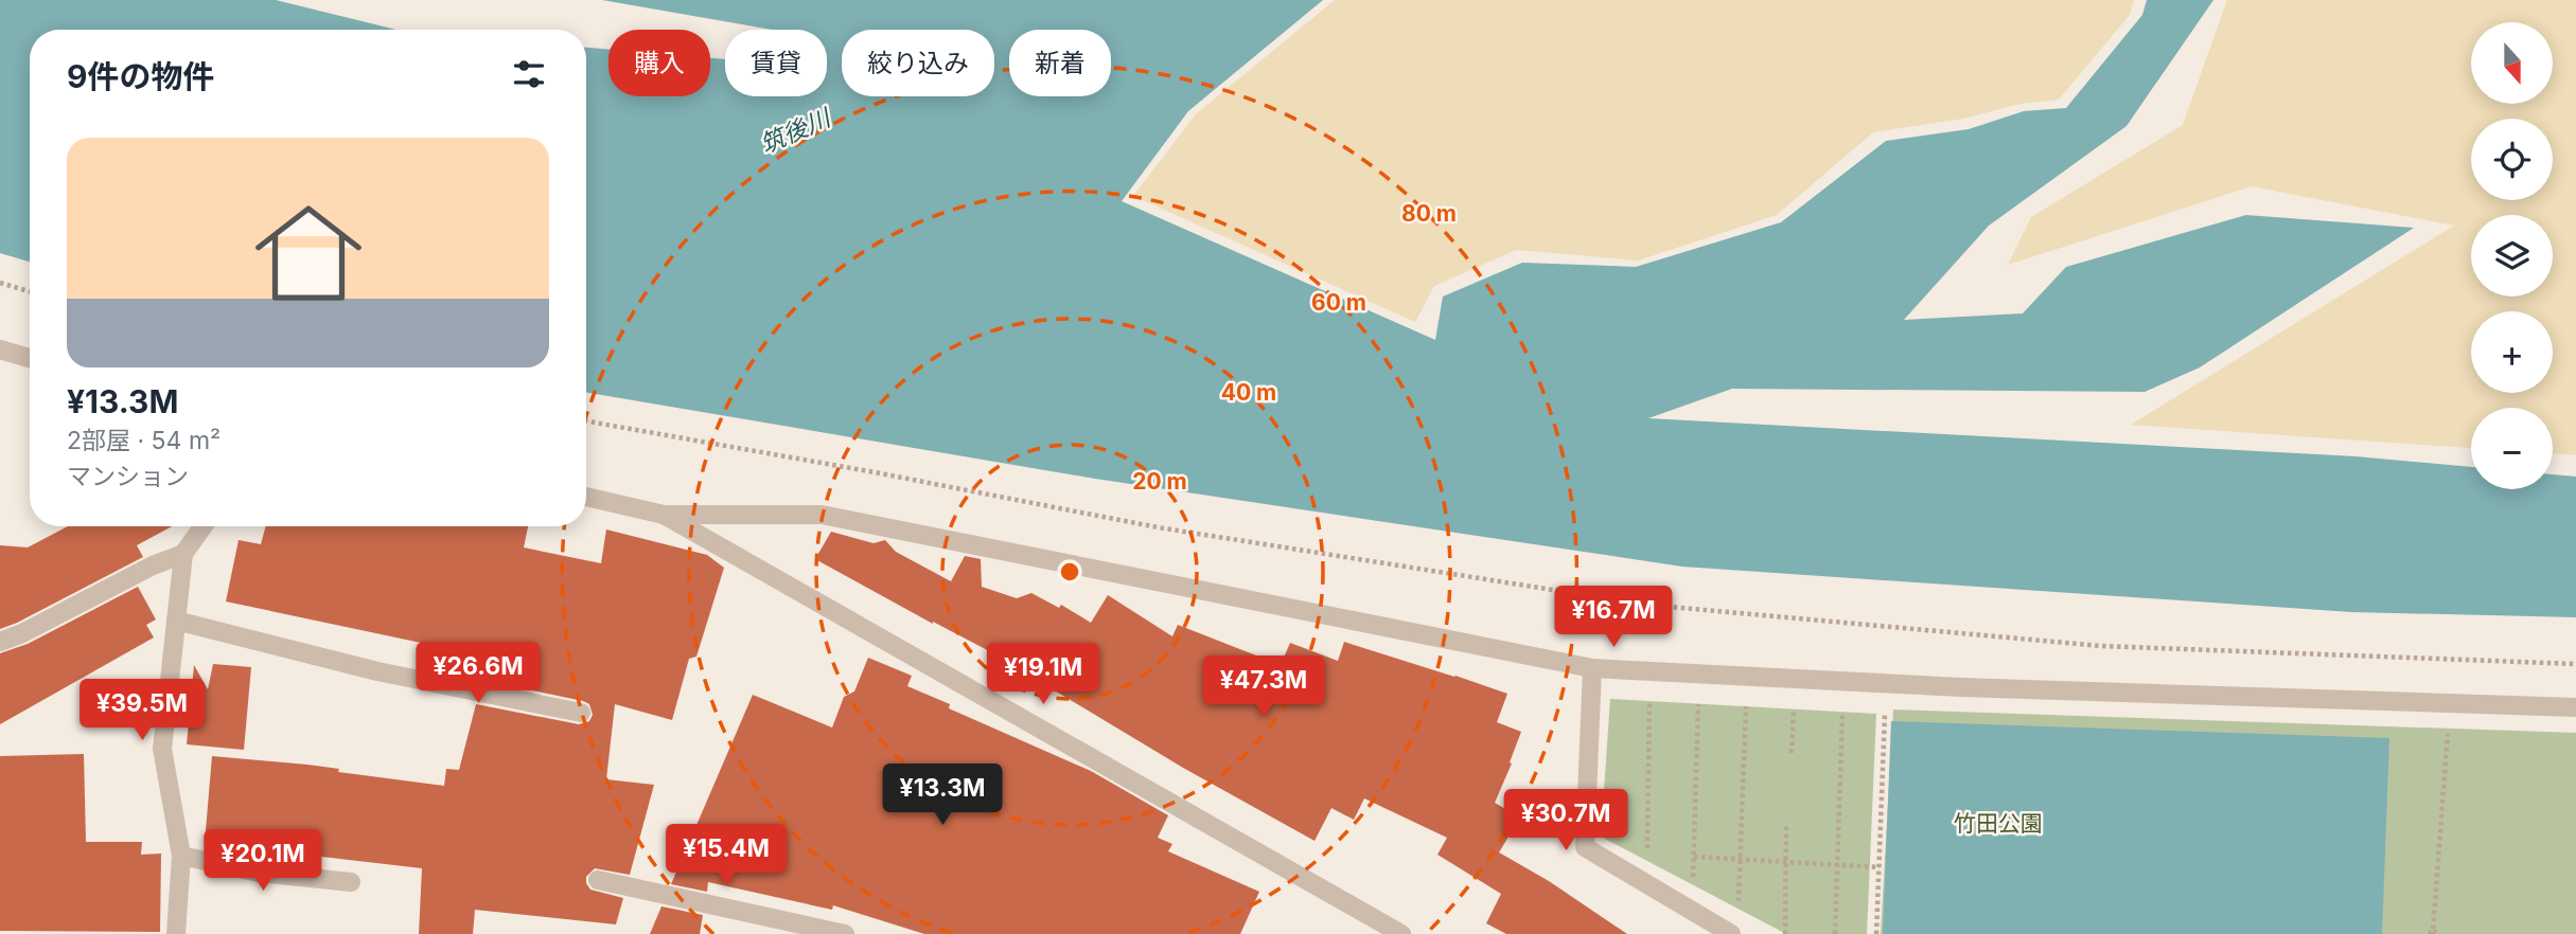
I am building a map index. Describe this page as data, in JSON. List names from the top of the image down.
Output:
{
  "water": ["筑後川"],
  "parks": ["竹田公園"],
  "north": "bottom",
  "page": {
    "map_buttons": ["+", "−"],
    "chip": [
      "購入",
      "賃貸",
      "絞り込み",
      "新着"
    ],
    "heading": "9件の物件",
    "list": [
      {
        "name": "¥13.3M",
        "note": "2部屋 · 54 m² · マンション"
      }
    ],
    "price": [
      "¥16.7M",
      "¥26.6M",
      "¥19.1M",
      "¥47.3M",
      "¥39.5M",
      "¥13.3M",
      "¥30.7M",
      "¥15.4M",
      "¥20.1M"
    ]
  },
  "rings": [
    "80 m",
    "60 m",
    "40 m",
    "20 m"
  ]
}
